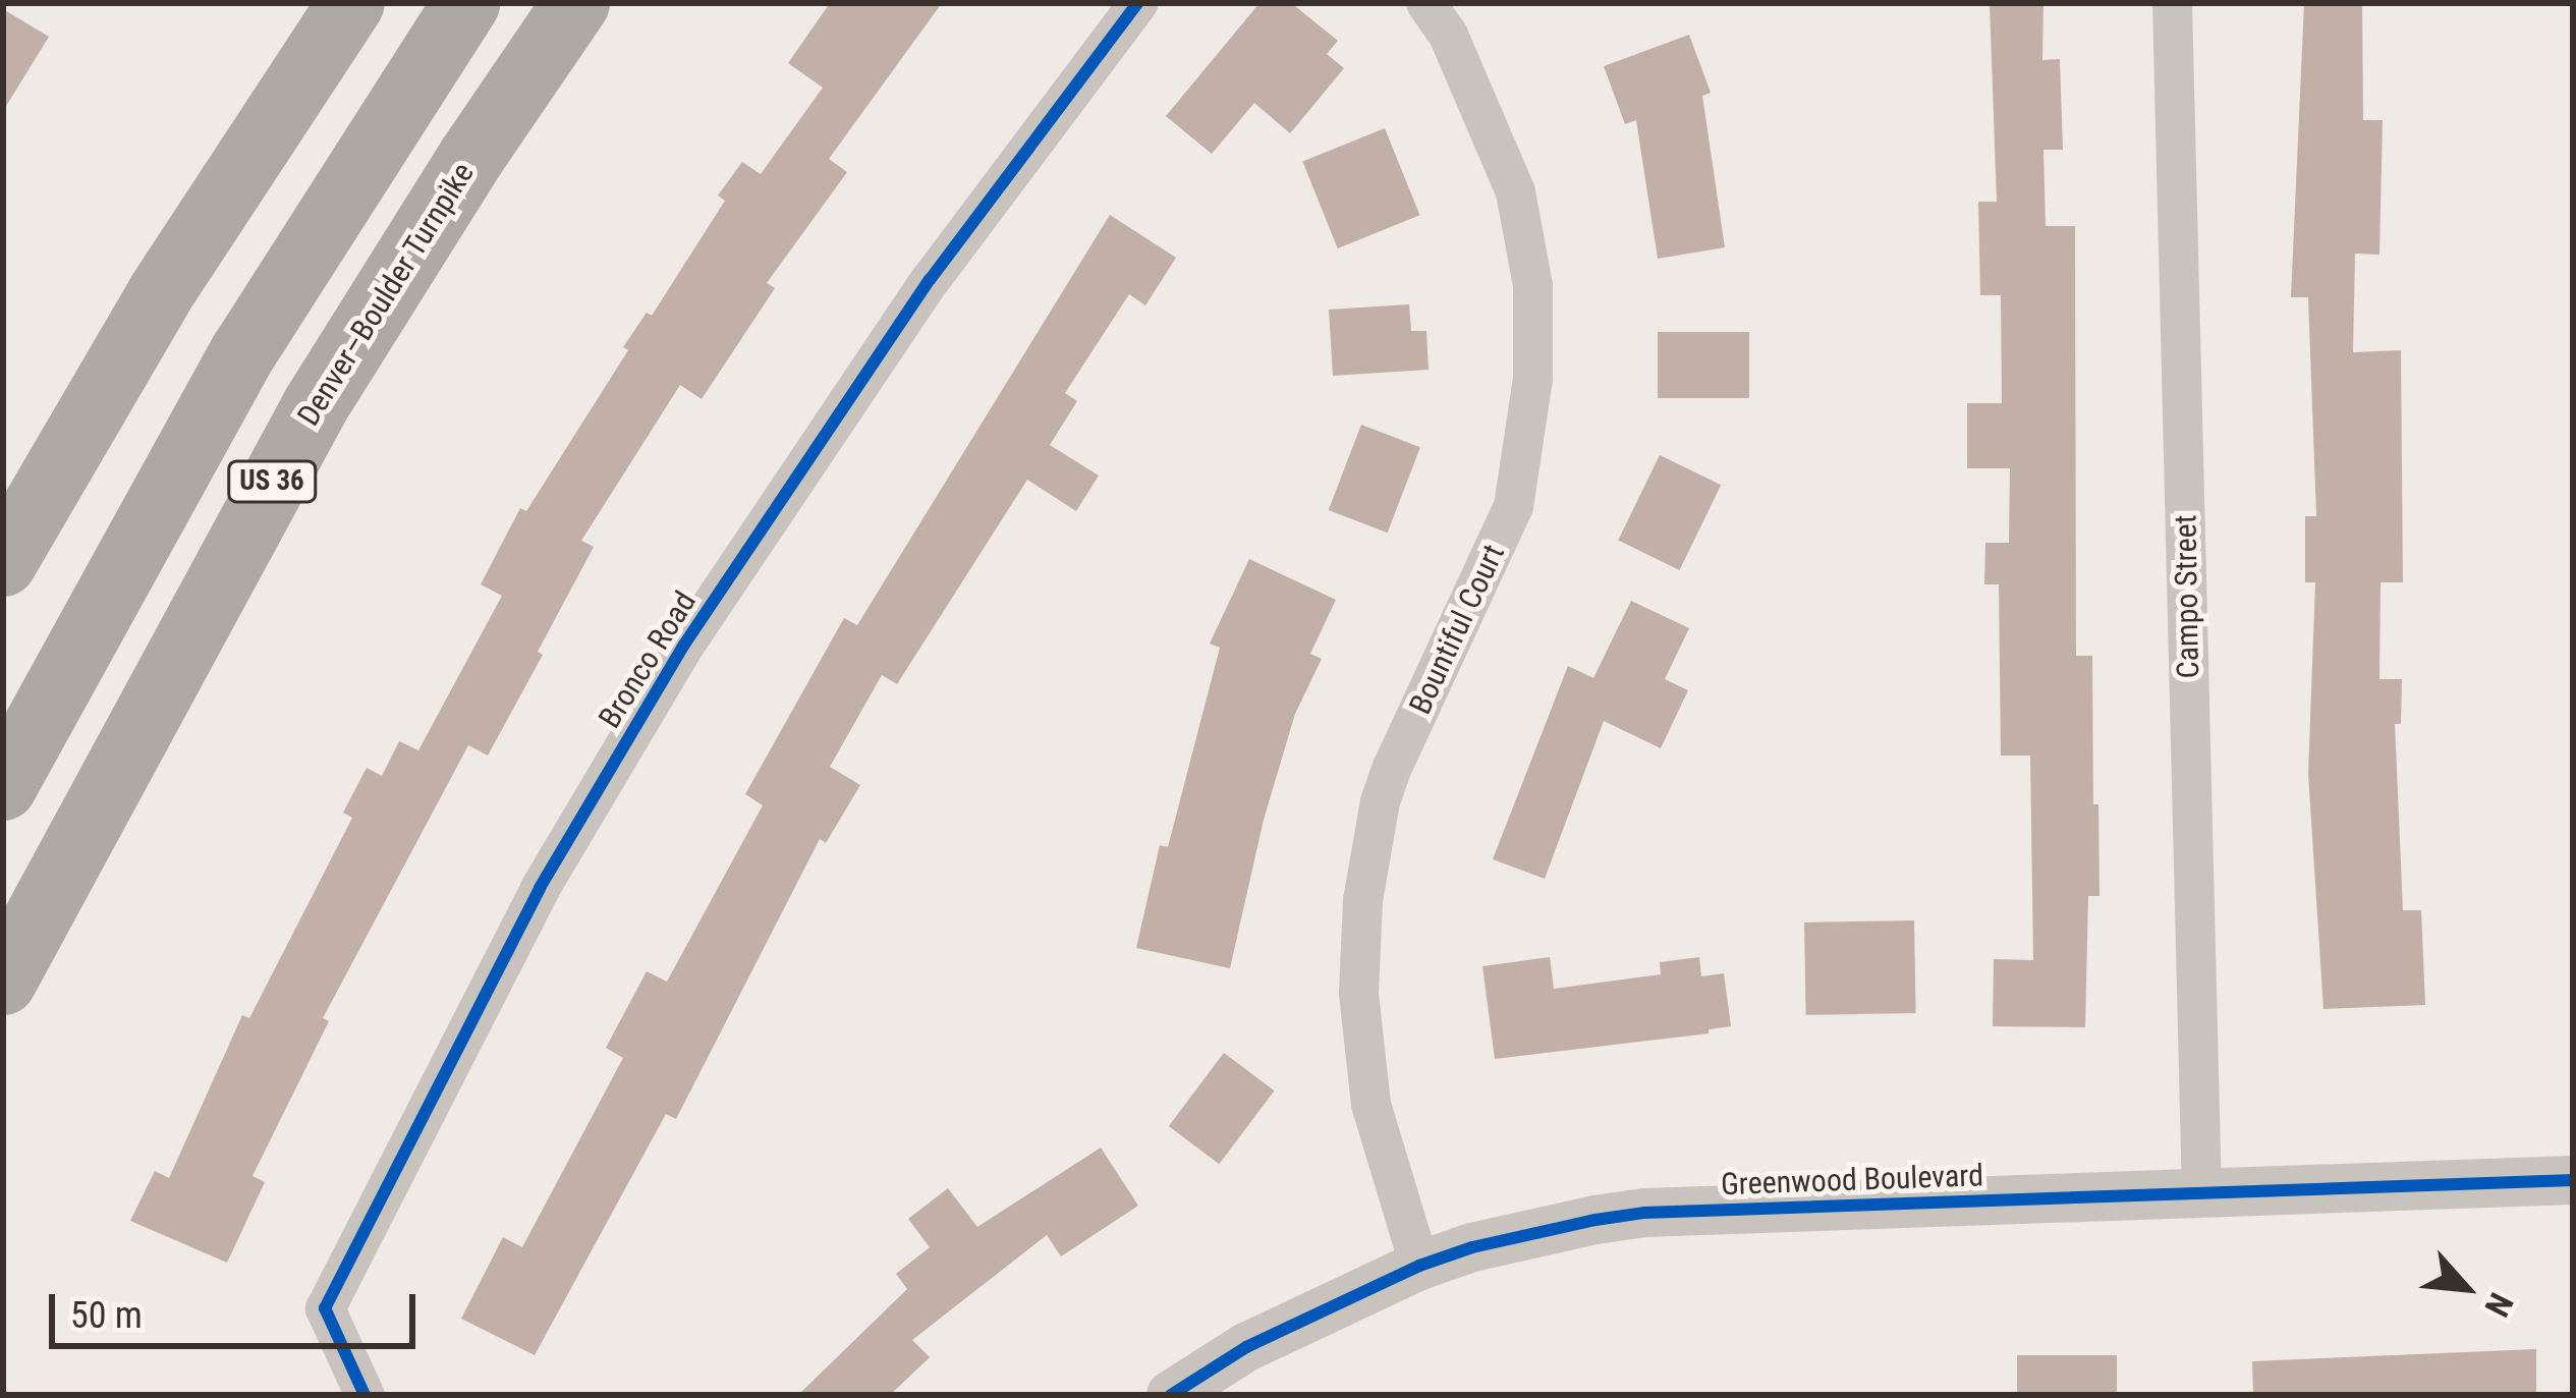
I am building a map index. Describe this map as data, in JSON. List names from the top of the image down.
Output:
{
  "streets": {
    "highway": ["Denver–Boulder Turnpike", "US 36"],
    "street": [
      "Campo Street",
      "Bountiful Court",
      "Bronco Road",
      "Greenwood Boulevard"
    ]
  },
  "crossings": [
    ["Campo Street", "Greenwood Boulevard"],
    ["Bountiful Court", "Greenwood Boulevard"]
  ],
  "scale_bar": "50 m",
  "north": "bottom right"
}
